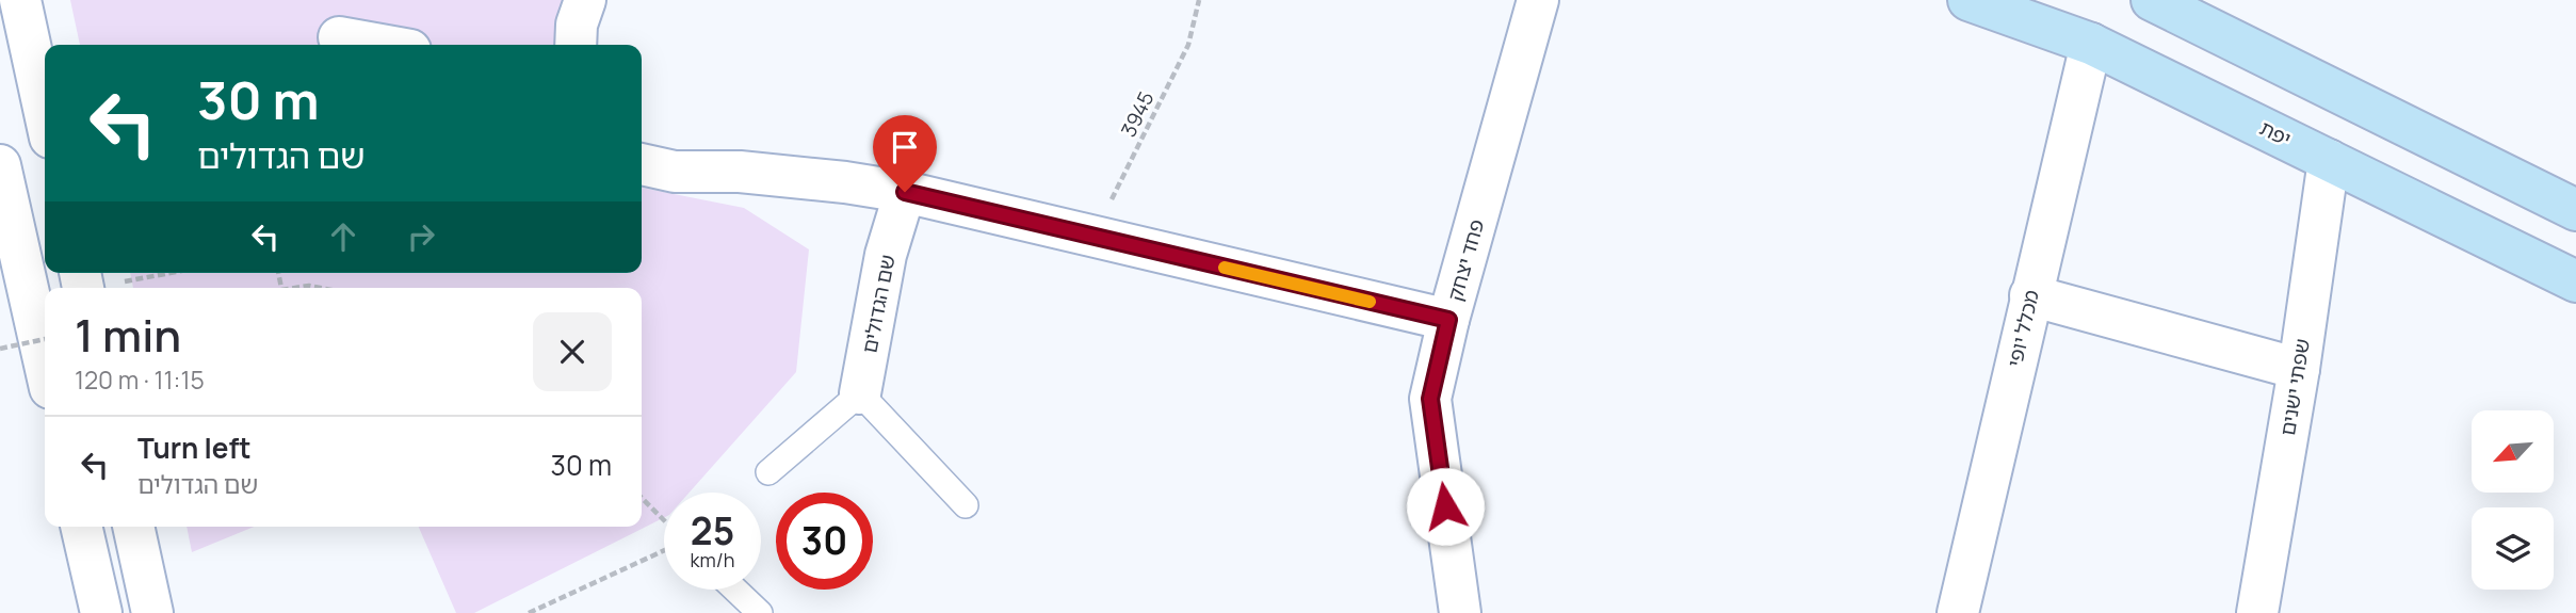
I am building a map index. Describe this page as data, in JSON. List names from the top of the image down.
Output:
{
  "streets": {
    "street": [
      "יפת",
      "פחד יצחק",
      "שם הגדולים",
      "מכלל יופי",
      "שפתי ישנים"
    ],
    "path": ["3945"]
  },
  "crossings": [
    ["יפת", "מכלל יופי"],
    ["יפת", "שפתי ישנים"]
  ],
  "north": "bottom left",
  "page": {
    "turn": ["30 m", "שם הגדולים"],
    "heading": ["1 min", "120 m · 11:15"],
    "list": [
      {
        "name": "Turn left",
        "note": "שם הגדולים",
        "value": "30 m"
      }
    ],
    "speed": "25 km/h",
    "limit": "30"
  }
}
